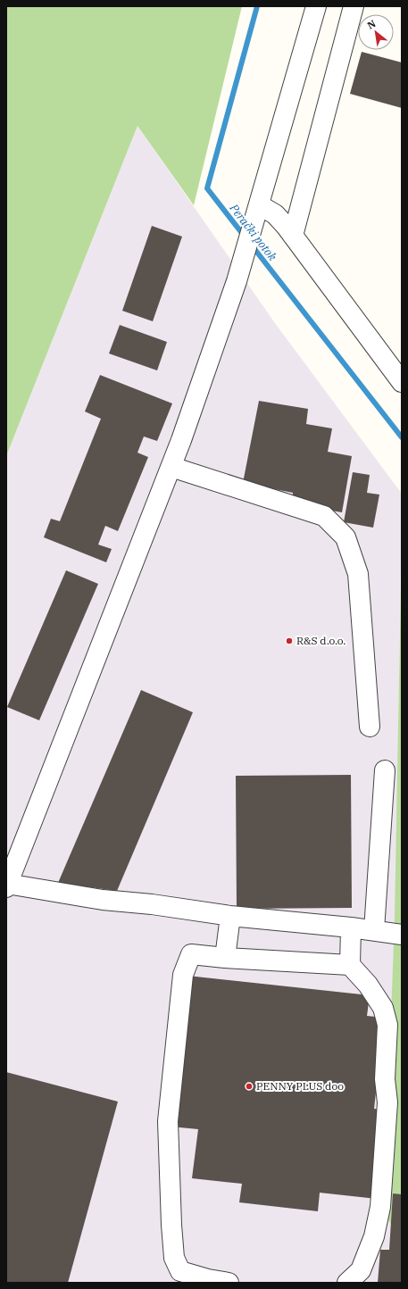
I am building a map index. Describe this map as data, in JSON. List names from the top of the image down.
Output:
{
  "water": ["Perački potok"],
  "places": ["R&S d.o.o.", "PENNY PLUS doo"],
  "north": "top left"
}
